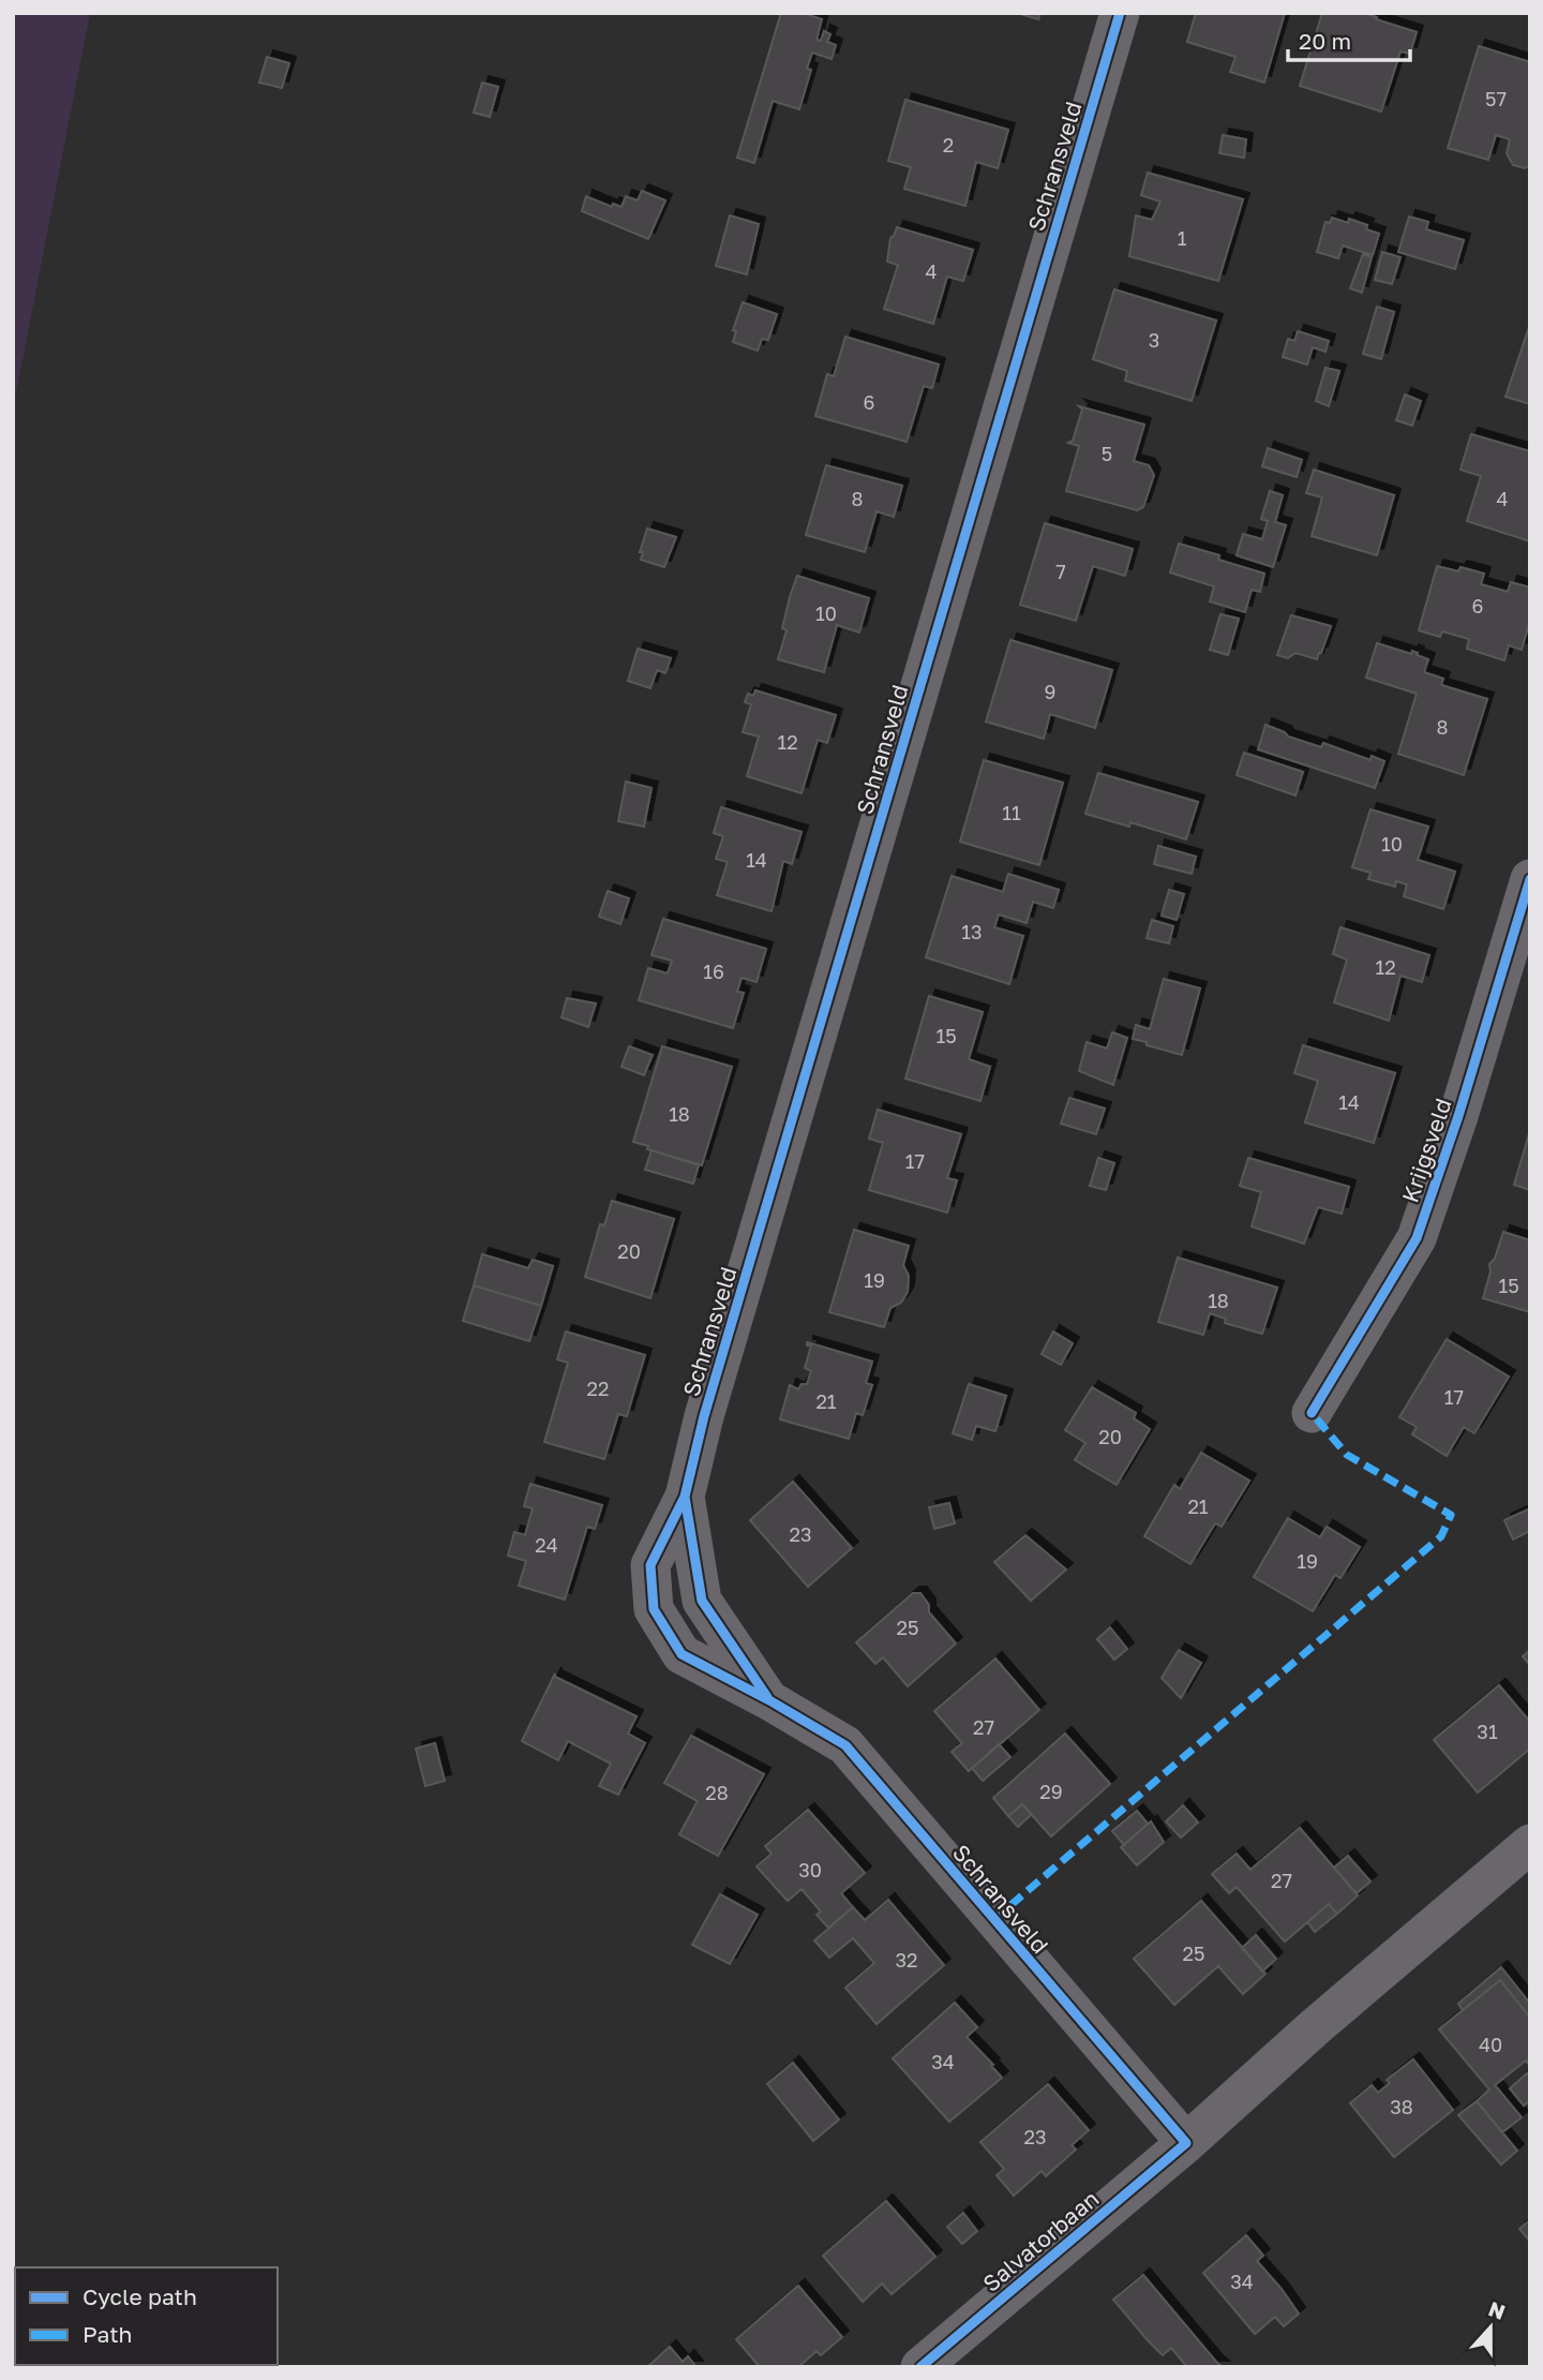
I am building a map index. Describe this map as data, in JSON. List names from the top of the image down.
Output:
{
  "streets": {
    "street": ["Schransveld", "Krijgsveld", "Salvatorbaan"]
  },
  "crossings": [
    ["Schransveld", "Salvatorbaan"]
  ],
  "house_numbers": [
    "57",
    "2",
    "1",
    "4",
    "3",
    "6",
    "5",
    "8",
    "4",
    "7",
    "6",
    "10",
    "9",
    "8",
    "12",
    "11",
    "10",
    "14",
    "13",
    "12",
    "16",
    "15",
    "14",
    "18",
    "17",
    "20",
    "19",
    "15",
    "18",
    "22",
    "17",
    "21",
    "20",
    "21",
    "23",
    "24",
    "19",
    "25",
    "27",
    "31",
    "29",
    "28",
    "30",
    "27",
    "25",
    "32",
    "40",
    "34",
    "38",
    "23",
    "34"
  ],
  "legend": ["Cycle path", "Path"],
  "scale_bar": "20 m",
  "north": "top"
}
